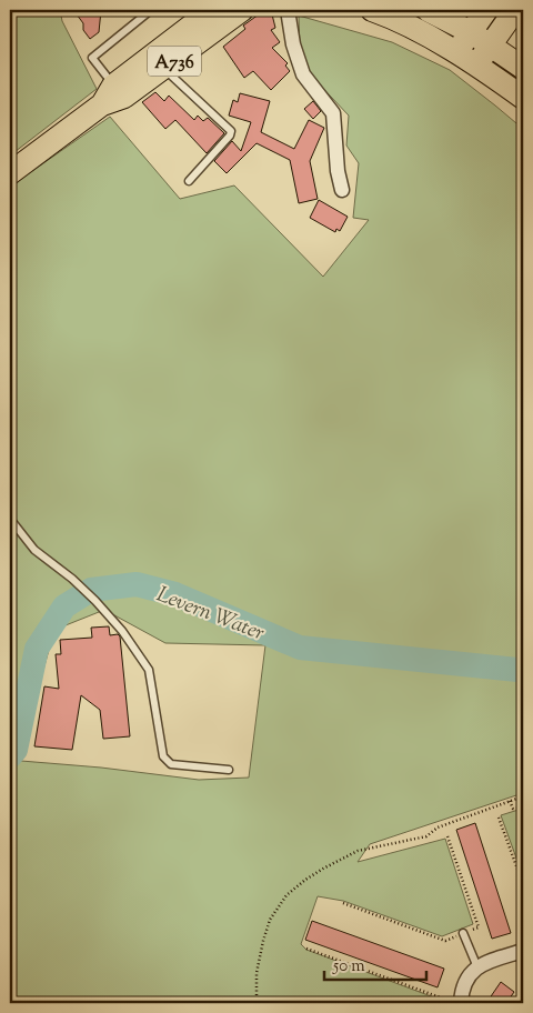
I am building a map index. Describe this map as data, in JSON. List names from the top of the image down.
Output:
{
  "streets": {
    "main road": ["A736"]
  },
  "water": ["Levern Water"],
  "scale_bar": "50 m"
}
